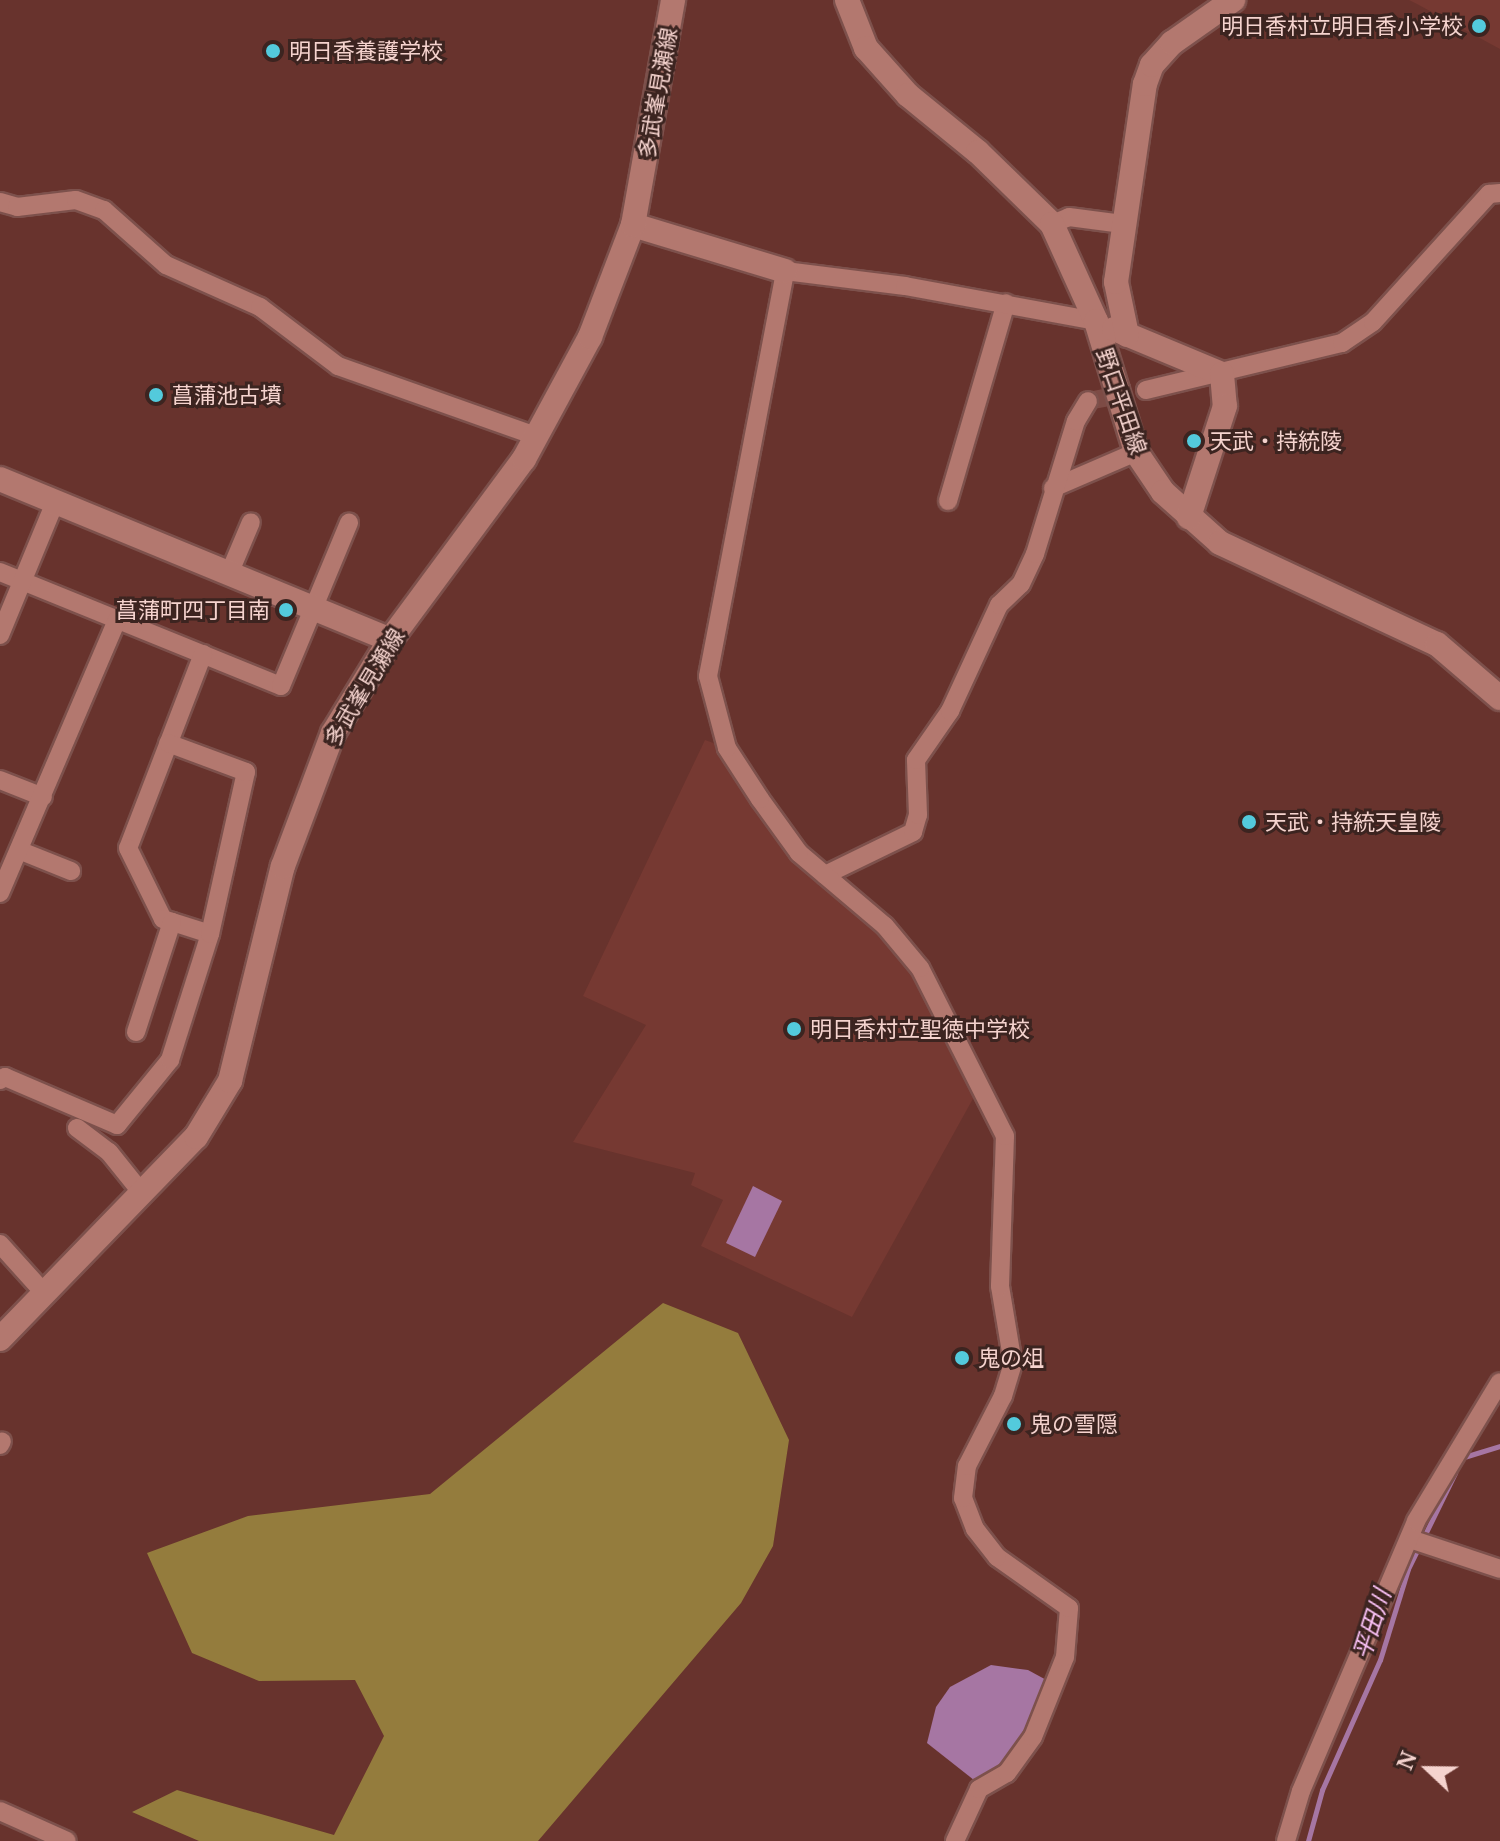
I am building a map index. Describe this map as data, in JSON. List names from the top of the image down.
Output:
{
  "streets": {
    "main road": ["多武峯見瀬線", "野口平田線"]
  },
  "water": ["平田川"],
  "places": [
    "明日香村立明日香小学校",
    "明日香養護学校",
    "菖蒲池古墳",
    "天武・持統陵",
    "菖蒲町四丁目南",
    "天武・持統天皇陵",
    "明日香村立聖徳中学校",
    "鬼の俎",
    "鬼の雪隠"
  ],
  "north": "left"
}
